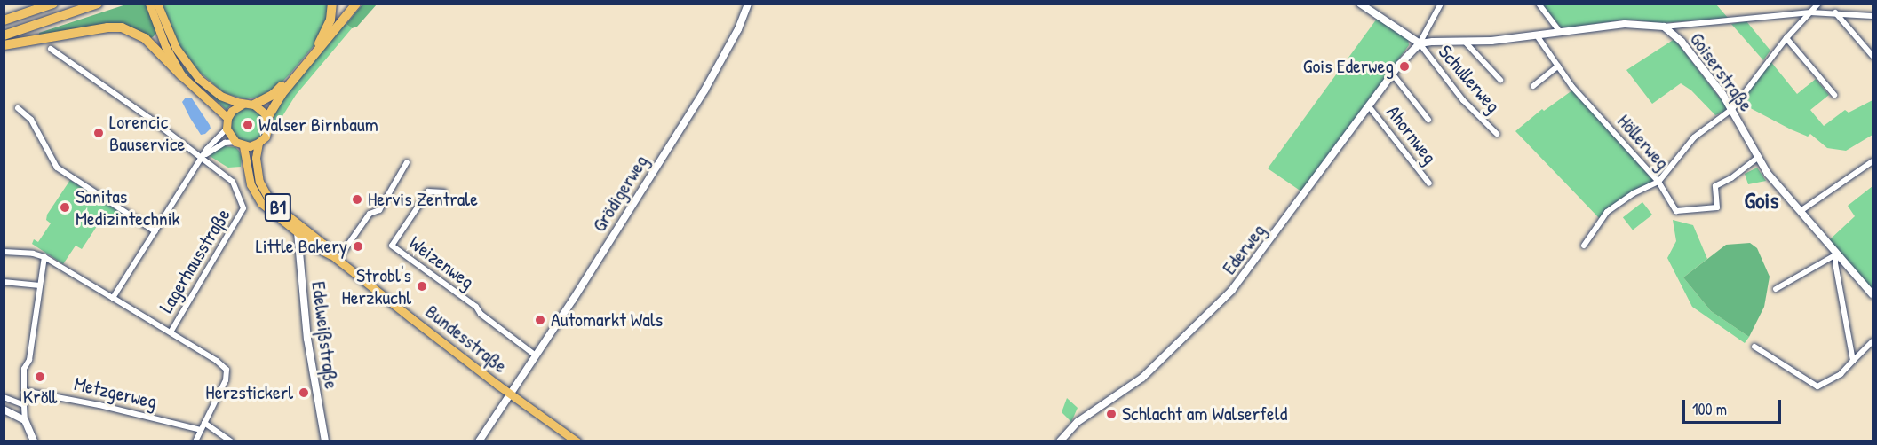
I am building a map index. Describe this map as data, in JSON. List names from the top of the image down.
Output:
{
  "streets": {
    "main road": ["B1", "Bundesstraße"],
    "street": [
      "Goiserstraße",
      "Schullerweg",
      "Ahornweg",
      "Höllerweg",
      "Grödigerweg",
      "Ederweg",
      "Lagerhausstraße",
      "Weizenweg",
      "Edelweißstraße",
      "Metzgerweg"
    ]
  },
  "crossings": [
    ["Goiserstraße", "Schullerweg"],
    ["Goiserstraße", "Höllerweg"],
    ["Goiserstraße", "Ederweg"],
    ["Schullerweg", "Ederweg"],
    ["Ahornweg", "Ederweg"],
    ["Grödigerweg", "Weizenweg"],
    ["Grödigerweg", "Bundesstraße"],
    ["Lagerhausstraße", "Metzgerweg"],
    ["Edelweißstraße", "Bundesstraße"]
  ],
  "districts": ["Gois"],
  "places": [
    "Gois Ederweg",
    "Walser Birnbaum",
    "Lorencic Bauservice",
    "Hervis Zentrale",
    "Sanitas Medizintechnik",
    "Little Bakery",
    "Strobl's Herzkuchl",
    "Automarkt Wals",
    "Kröll",
    "Herzstickerl",
    "Schlacht am Walserfeld"
  ],
  "scale_bar": "100 m"
}
